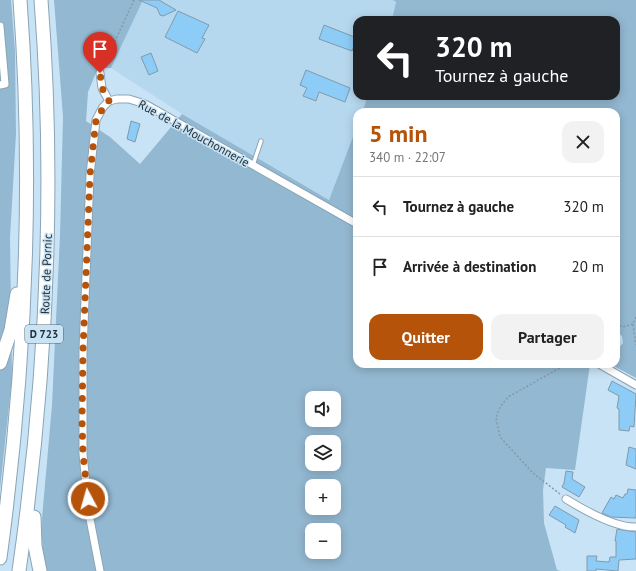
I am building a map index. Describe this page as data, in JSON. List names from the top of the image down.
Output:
{
  "streets": {
    "highway": ["Route de Pornic", "D 723"],
    "street": ["Rue de la Mouchonnerie"]
  },
  "page": {
    "turn": ["320 m", "Tournez à gauche"],
    "heading": ["5 min", "340 m · 22:07"],
    "list": [
      {
        "name": "Tournez à gauche",
        "value": "320 m"
      },
      {
        "name": "Arrivée à destination",
        "value": "20 m"
      }
    ],
    "buttons": ["Quitter", "Partager"],
    "map_buttons": ["+", "−"]
  }
}
